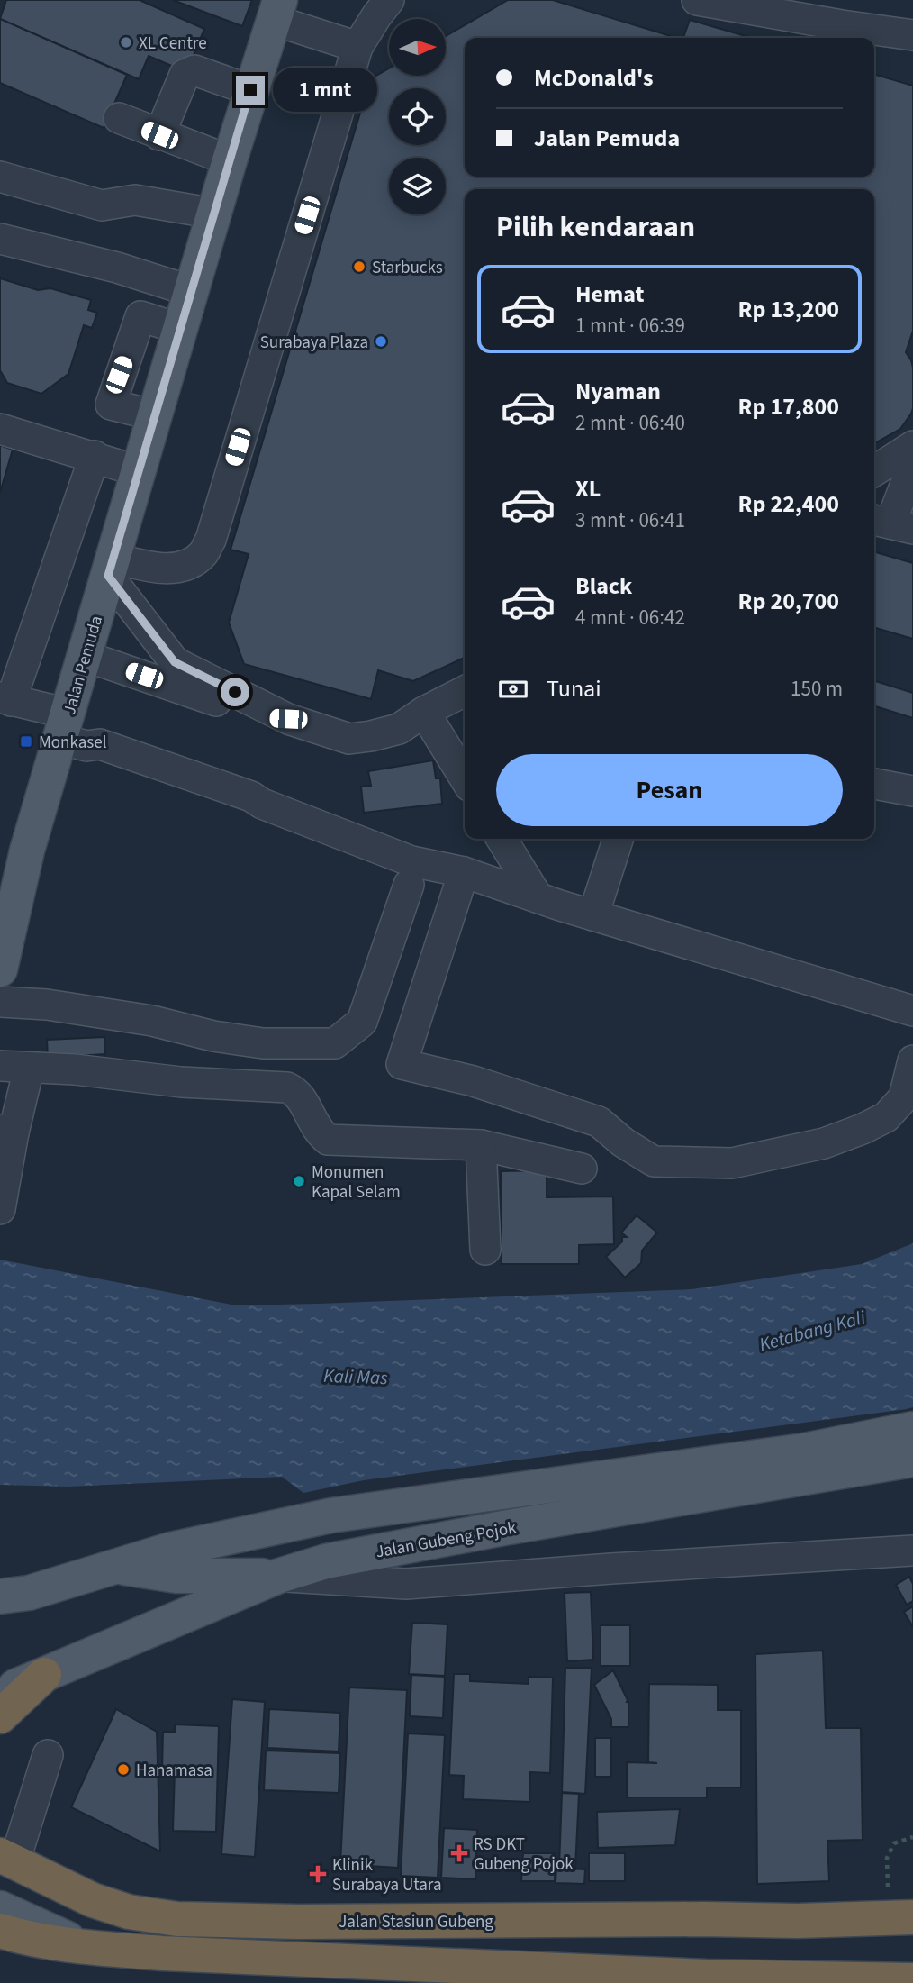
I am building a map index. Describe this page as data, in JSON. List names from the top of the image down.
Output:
{
  "streets": {
    "highway": ["Jalan Stasiun Gubeng"],
    "main road": ["Jalan Pemuda", "Jalan Gubeng Pojok"]
  },
  "water": ["Ketabang Kali", "Kali Mas"],
  "places": {
    "other": [
      "XL Centre",
      "Starbucks",
      "Surabaya Plaza",
      "Monumen Kapal Selam",
      "Hanamasa"
    ],
    "transit": ["Monkasel"],
    "health": ["RS DKT Gubeng Pojok", "Klinik Surabaya Utara"]
  },
  "north": "right",
  "page": {
    "banner": ["McDonald's", "Jalan Pemuda"],
    "bubble": "1 mnt",
    "heading": "Pilih kendaraan",
    "list": [
      {
        "name": "Hemat",
        "note": "1 mnt · 06:39",
        "value": "Rp 13,200"
      },
      {
        "name": "Nyaman",
        "note": "2 mnt · 06:40",
        "value": "Rp 17,800"
      },
      {
        "name": "XL",
        "note": "3 mnt · 06:41",
        "value": "Rp 22,400"
      },
      {
        "name": "Black",
        "note": "4 mnt · 06:42",
        "value": "Rp 20,700"
      }
    ],
    "pay": ["Tunai", "150 m"],
    "buttons": "Pesan"
  }
}
